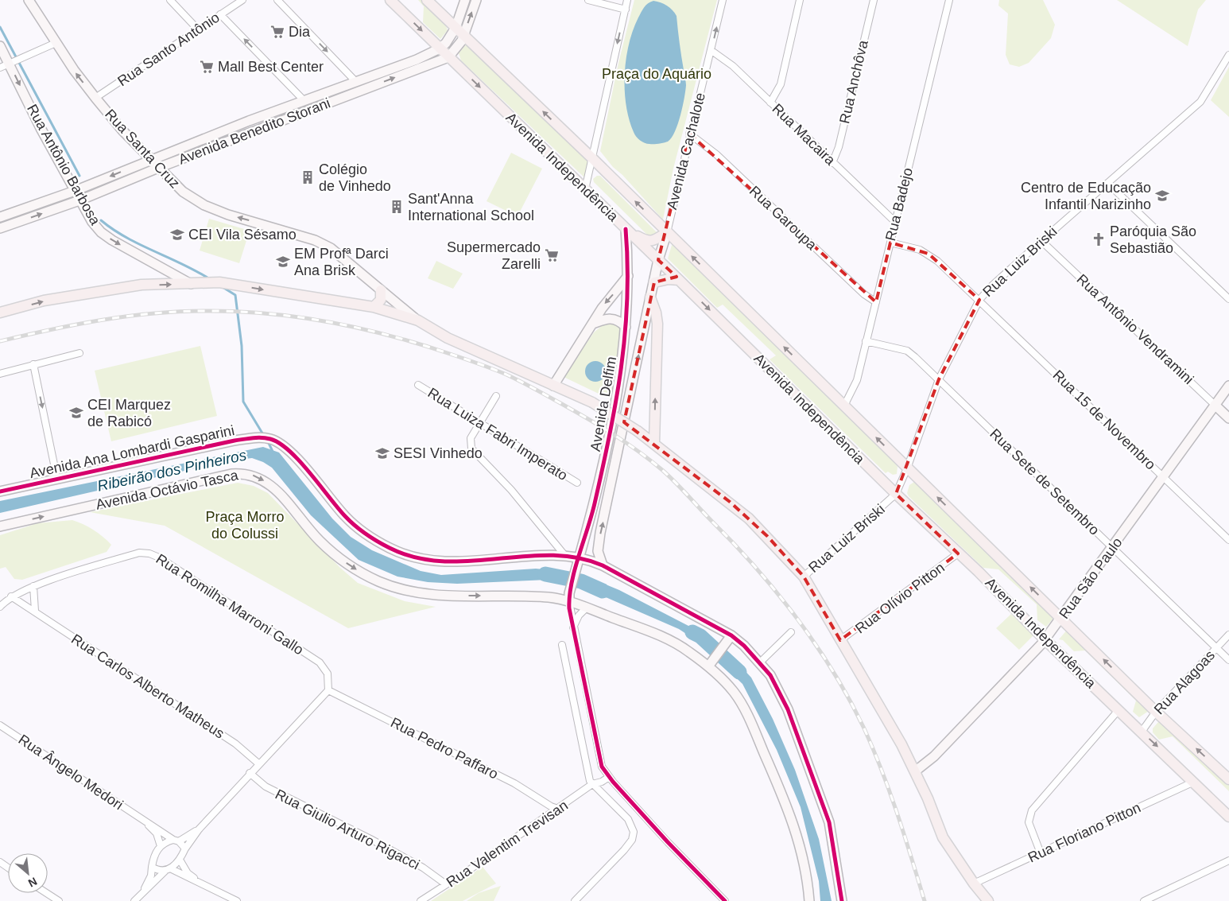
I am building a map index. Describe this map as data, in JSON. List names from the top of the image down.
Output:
{
  "streets": {
    "main road": ["Avenida Independência"],
    "street": [
      "Rua Santo Antônio",
      "Rua Anchôva",
      "Avenida Benedito Storani",
      "Rua Macaira",
      "Rua Santa Cruz",
      "Avenida Cachalote",
      "Rua Antônio Barbosa",
      "Rua Badejo",
      "Rua Garoupa",
      "Rua Luiz Briski",
      "Rua Antônio Vendramini",
      "Avenida Delfim",
      "Rua 15 de Novembro",
      "Rua Luiza Fabri Imperato",
      "Avenida Ana Lombardi Gasparini",
      "Rua Sete de Setembro",
      "Avenida Octávio Tasca",
      "Rua São Paulo",
      "Rua Olívio Pitton",
      "Rua Romilha Marroni Gallo",
      "Rua Alagoas",
      "Rua Carlos Alberto Matheus",
      "Rua Pedro Paffaro",
      "Rua Ângelo Medori",
      "Rua Giulio Arturo Rigacci",
      "Rua Floriano Pitton",
      "Rua Valentim Trevisan"
    ]
  },
  "crossings": [
    ["Rua Santo Antônio", "Rua Santa Cruz"],
    ["Rua Anchôva", "Rua Macaira"],
    ["Avenida Benedito Storani", "Rua Santa Cruz"],
    ["Avenida Benedito Storani", "Rua Antônio Barbosa"],
    ["Avenida Benedito Storani", "Avenida Independência"],
    ["Rua Macaira", "Avenida Cachalote"],
    ["Rua Macaira", "Rua Badejo"],
    ["Avenida Cachalote", "Avenida Independência"],
    ["Avenida Cachalote", "Rua Garoupa"],
    ["Avenida Cachalote", "Avenida Delfim"],
    ["Avenida Independência", "Rua Badejo"],
    ["Avenida Independência", "Rua Luiz Briski"],
    ["Avenida Independência", "Avenida Delfim"],
    ["Avenida Independência", "Rua São Paulo"],
    ["Avenida Independência", "Rua Olívio Pitton"],
    ["Avenida Independência", "Rua Alagoas"],
    ["Avenida Independência", "Rua Floriano Pitton"],
    ["Rua Badejo", "Rua Garoupa"],
    ["Rua Badejo", "Rua 15 de Novembro"],
    ["Rua Badejo", "Rua Sete de Setembro"],
    ["Rua Luiz Briski", "Rua Antônio Vendramini"],
    ["Rua Luiz Briski", "Rua 15 de Novembro"],
    ["Rua Luiz Briski", "Rua Sete de Setembro"],
    ["Rua Antônio Vendramini", "Rua São Paulo"],
    ["Avenida Delfim", "Avenida Ana Lombardi Gasparini"],
    ["Avenida Delfim", "Avenida Octávio Tasca"],
    ["Rua 15 de Novembro", "Rua São Paulo"],
    ["Rua Sete de Setembro", "Rua São Paulo"],
    ["Rua Sete de Setembro", "Rua Alagoas"],
    ["Rua Romilha Marroni Gallo", "Rua Carlos Alberto Matheus"],
    ["Rua Romilha Marroni Gallo", "Rua Pedro Paffaro"],
    ["Rua Pedro Paffaro", "Rua Valentim Trevisan"],
    ["Rua Giulio Arturo Rigacci", "Rua Valentim Trevisan"]
  ],
  "one_way": ["Rua Santa Cruz", "Rua Antônio Barbosa", "Avenida Octávio Tasca"],
  "water": ["Ribeirão dos Pinheiros"],
  "parks": ["Praça do Aquário", "Praça Morro do Colussi"],
  "places": {
    "supermarket": ["Dia", "Mall Best Center", "Supermercado Zarelli"],
    "building": ["Colégio de Vinhedo", "Sant'Anna International School"],
    "school or university": [
      "Centro de Educação Infantil Narizinho",
      "CEI Vila Sésamo",
      "EM Profª Darci Ana Brisk",
      "CEI Marquez de Rabicó",
      "SESI Vinhedo"
    ],
    "church": ["Paróquia São Sebastião"]
  },
  "north": "bottom right"
}
